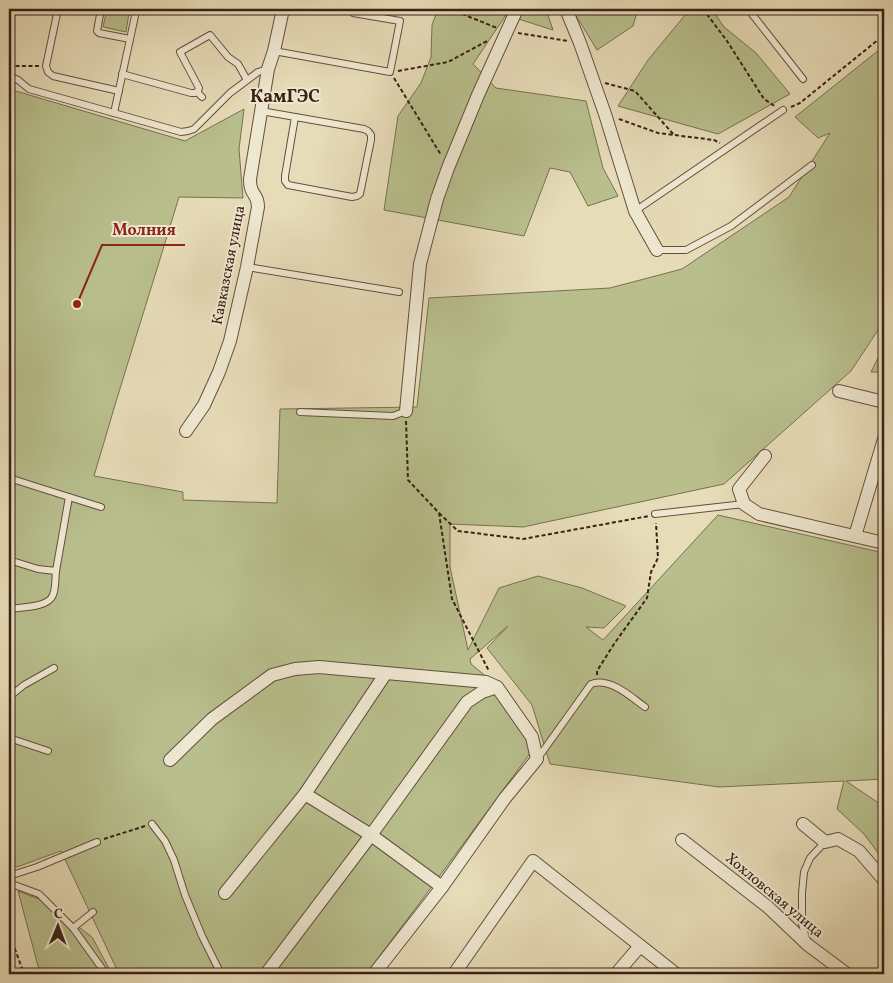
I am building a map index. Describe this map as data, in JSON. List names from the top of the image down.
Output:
{
  "streets": {
    "street": ["Кавказская улица", "Хохловская улица"]
  },
  "districts": ["КамГЭС"],
  "places": ["Молния"],
  "north": "top"
}
